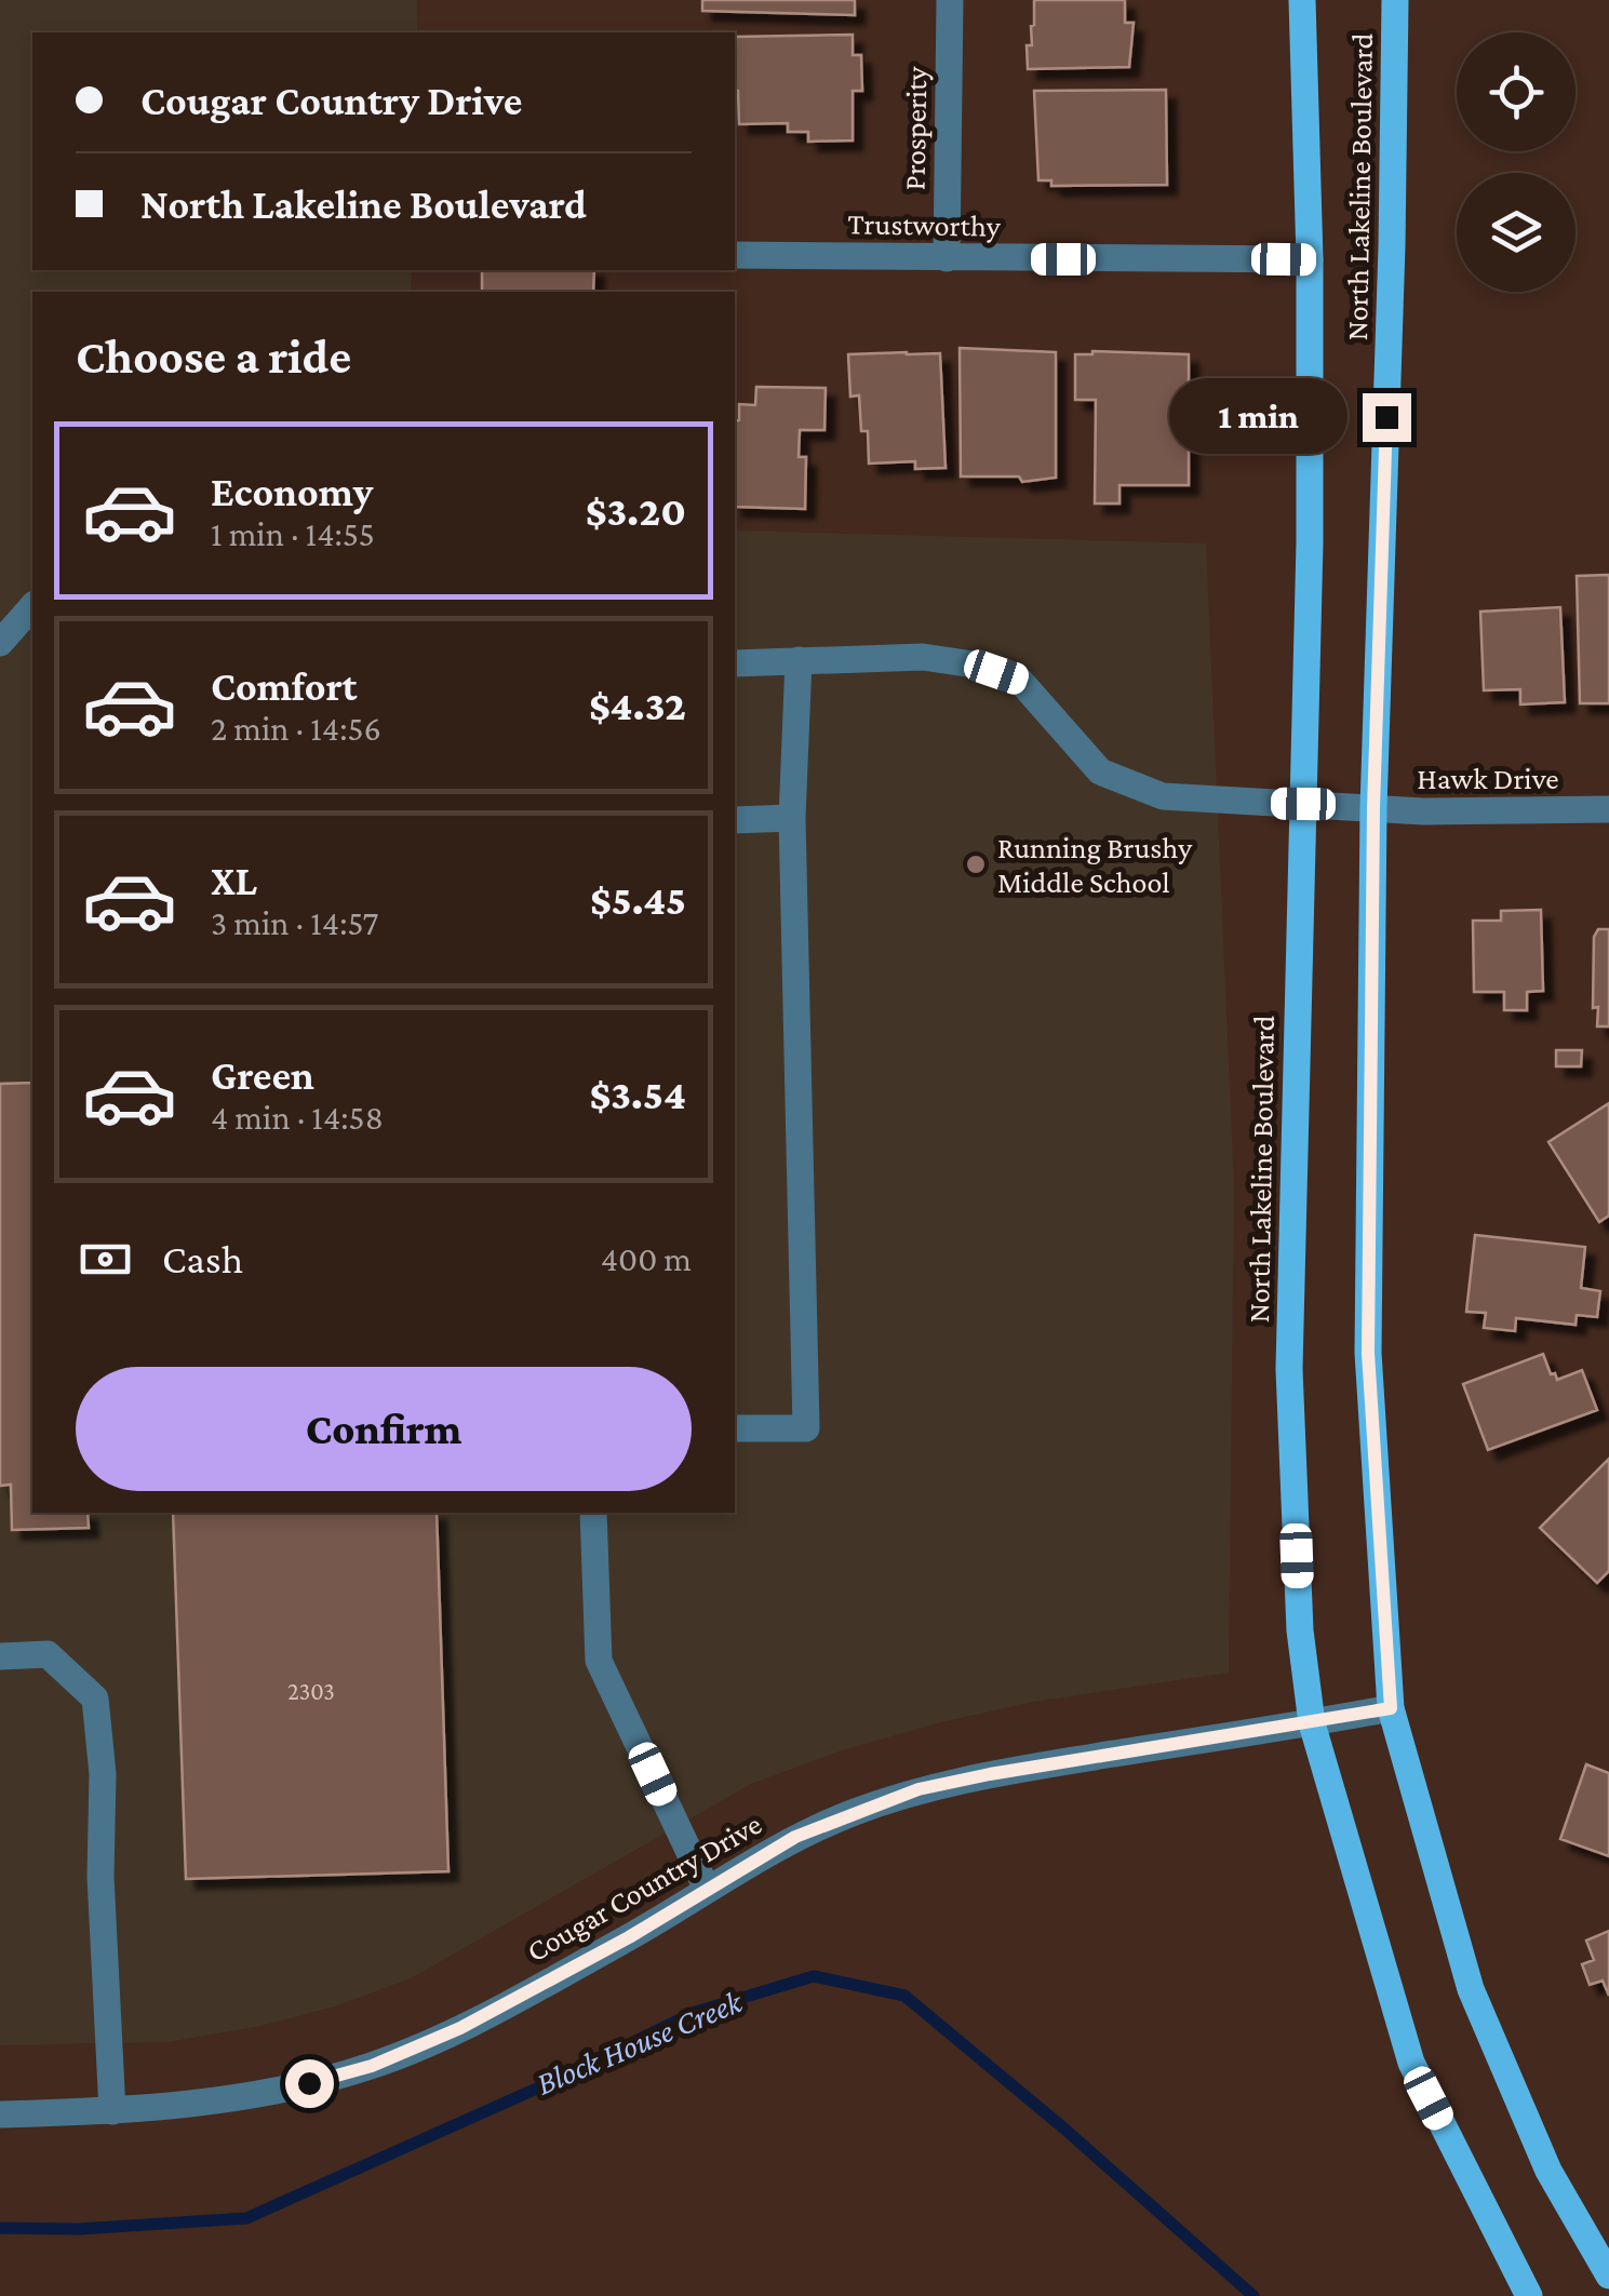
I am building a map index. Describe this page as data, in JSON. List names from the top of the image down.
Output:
{
  "streets": {
    "main road": ["North Lakeline Boulevard"],
    "street": [
      "Prosperity",
      "Trustworthy",
      "Hawk Drive",
      "Cougar Country Drive"
    ]
  },
  "crossings": [
    ["Prosperity", "Trustworthy"],
    ["North Lakeline Boulevard", "Trustworthy"],
    ["North Lakeline Boulevard", "Hawk Drive"],
    ["North Lakeline Boulevard", "Cougar Country Drive"]
  ],
  "water": ["Block House Creek"],
  "places": ["Running Brushy Middle School"],
  "house_numbers": ["2303"],
  "page": {
    "banner": ["Cougar Country Drive", "North Lakeline Boulevard"],
    "heading": "Choose a ride",
    "bubble": "1 min",
    "list": [
      {
        "name": "Economy",
        "note": "1 min · 14:55",
        "value": "$3.20"
      },
      {
        "name": "Comfort",
        "note": "2 min · 14:56",
        "value": "$4.32"
      },
      {
        "name": "XL",
        "note": "3 min · 14:57",
        "value": "$5.45"
      },
      {
        "name": "Green",
        "note": "4 min · 14:58",
        "value": "$3.54"
      }
    ],
    "pay": ["Cash", "400 m"],
    "buttons": "Confirm"
  }
}
